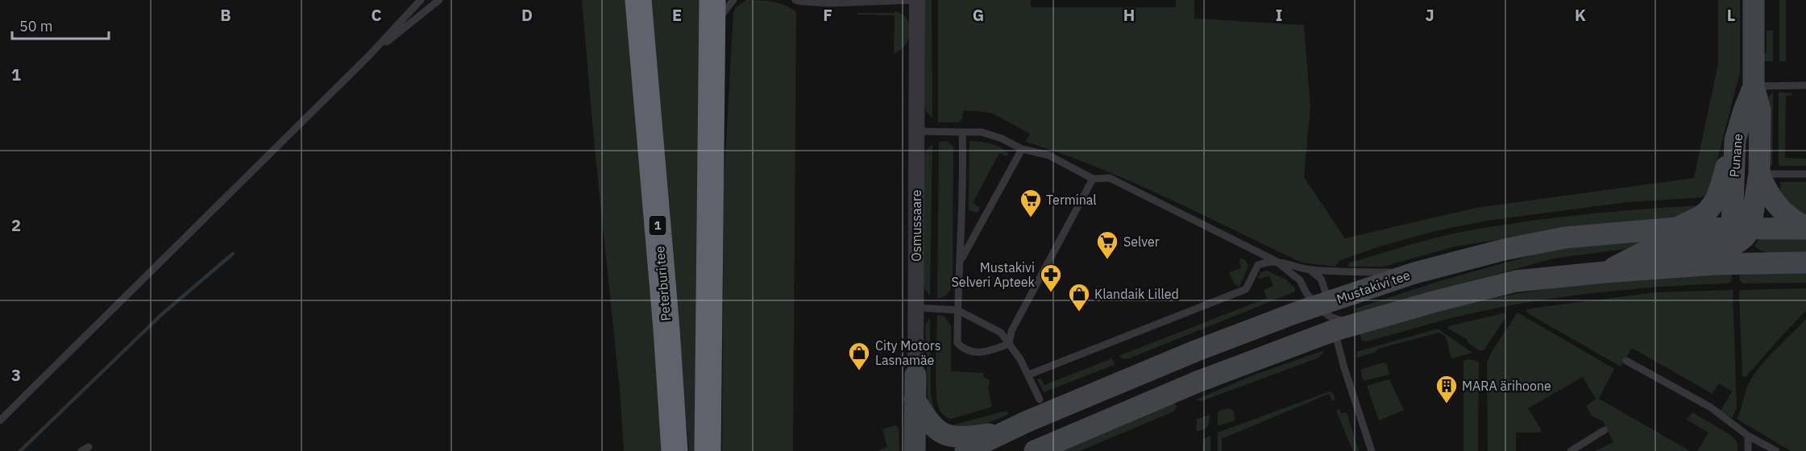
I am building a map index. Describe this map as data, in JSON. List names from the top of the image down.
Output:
{
  "streets": {
    "highway": ["1", "Peterburi tee"],
    "main road": ["Punane", "Osmussaare", "Mustakivi tee"]
  },
  "crossings": [
    ["Punane", "Mustakivi tee"]
  ],
  "places": {
    "supermarket": ["Terminal", "Selver"],
    "pharmacy": ["Mustakivi Selveri Apteek"],
    "shop": ["Klandaik Lilled", "City Motors Lasnamäe"],
    "building": ["MARA ärihoone"]
  },
  "scale_bar": "50 m",
  "grid": {
    "columns": [
      "B",
      "C",
      "D",
      "E",
      "F",
      "G",
      "H",
      "I",
      "J",
      "K",
      "L"
    ],
    "rows": ["1", "2", "3"]
  }
}
